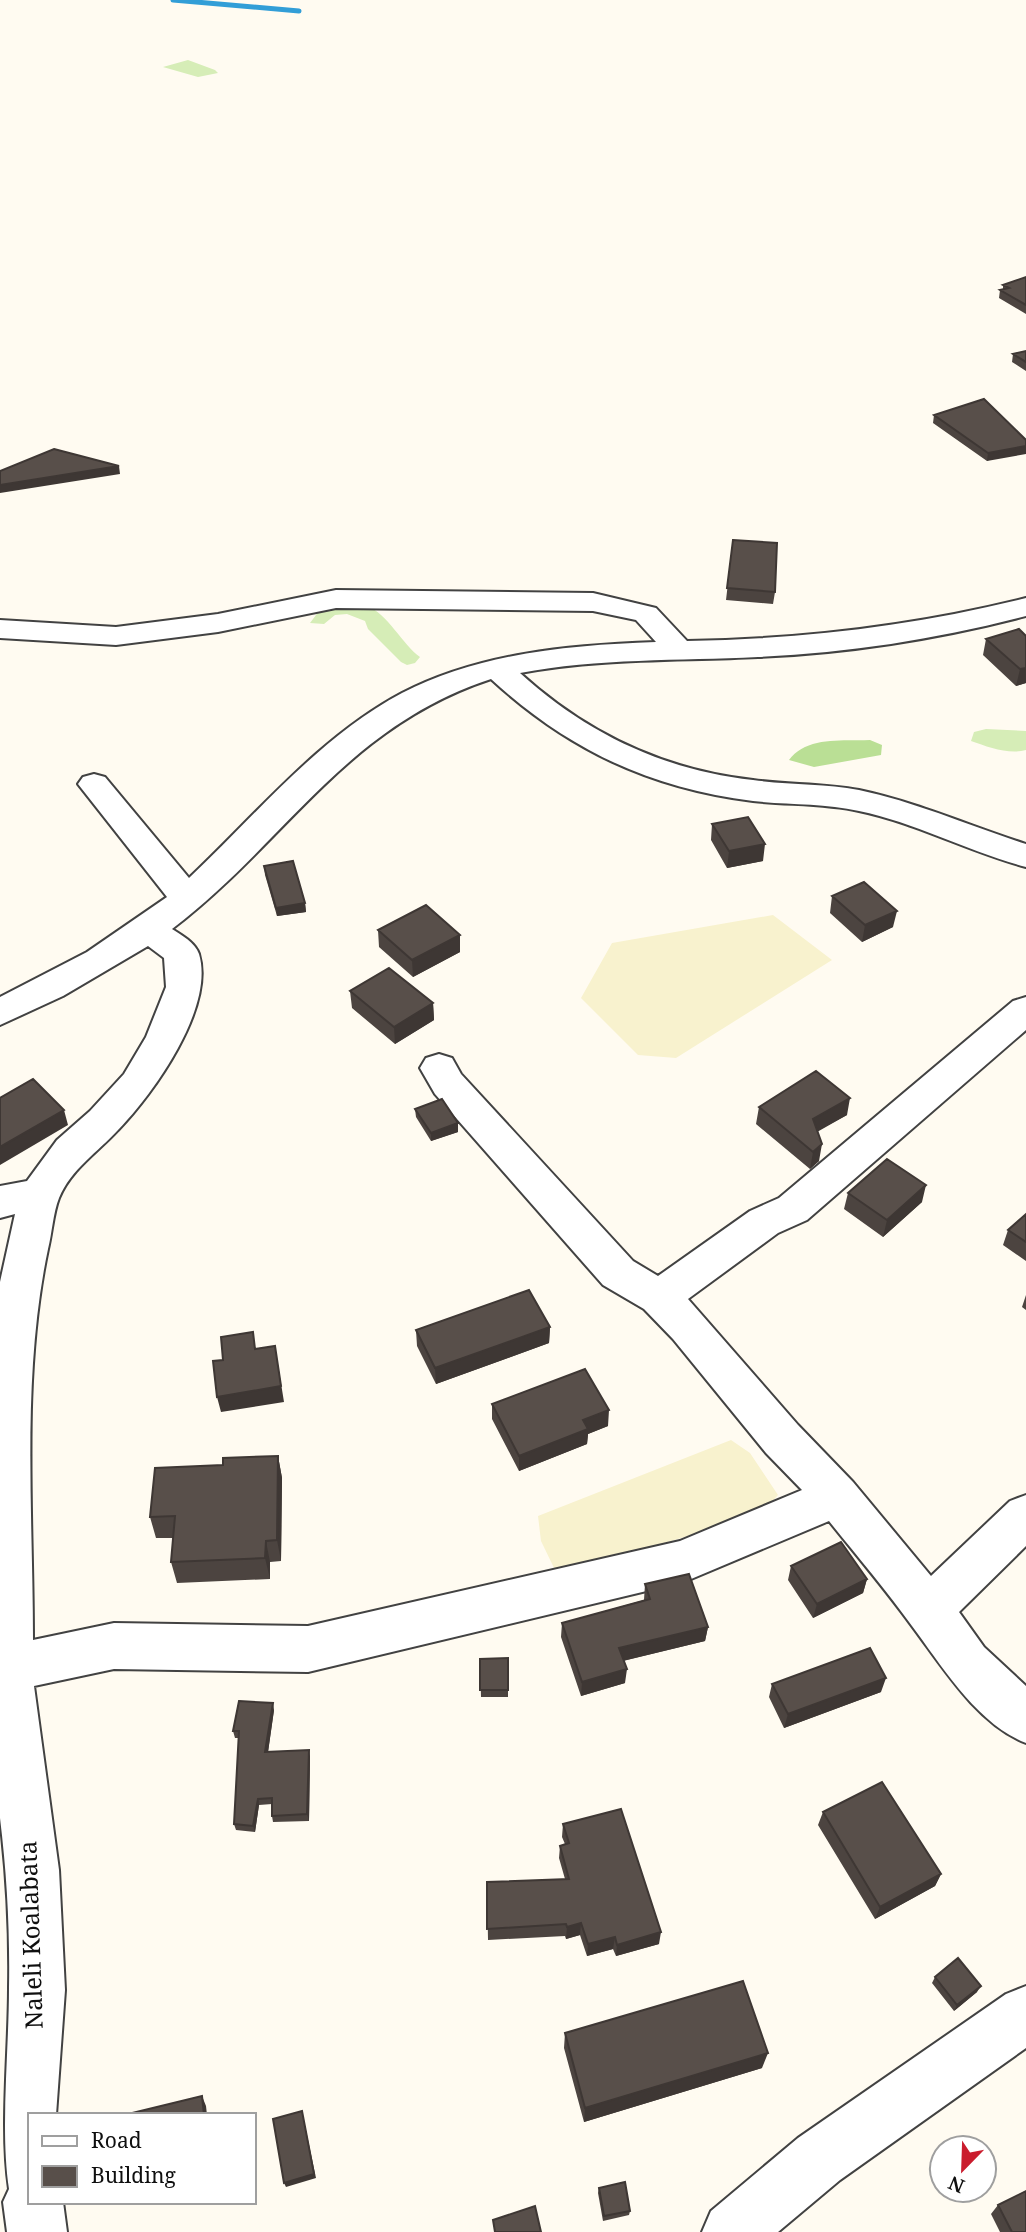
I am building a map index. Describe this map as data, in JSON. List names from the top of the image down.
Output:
{
  "streets": {
    "street": ["Naleli Koalabata"]
  },
  "legend": ["Road", "Building"],
  "north": "bottom left"
}
